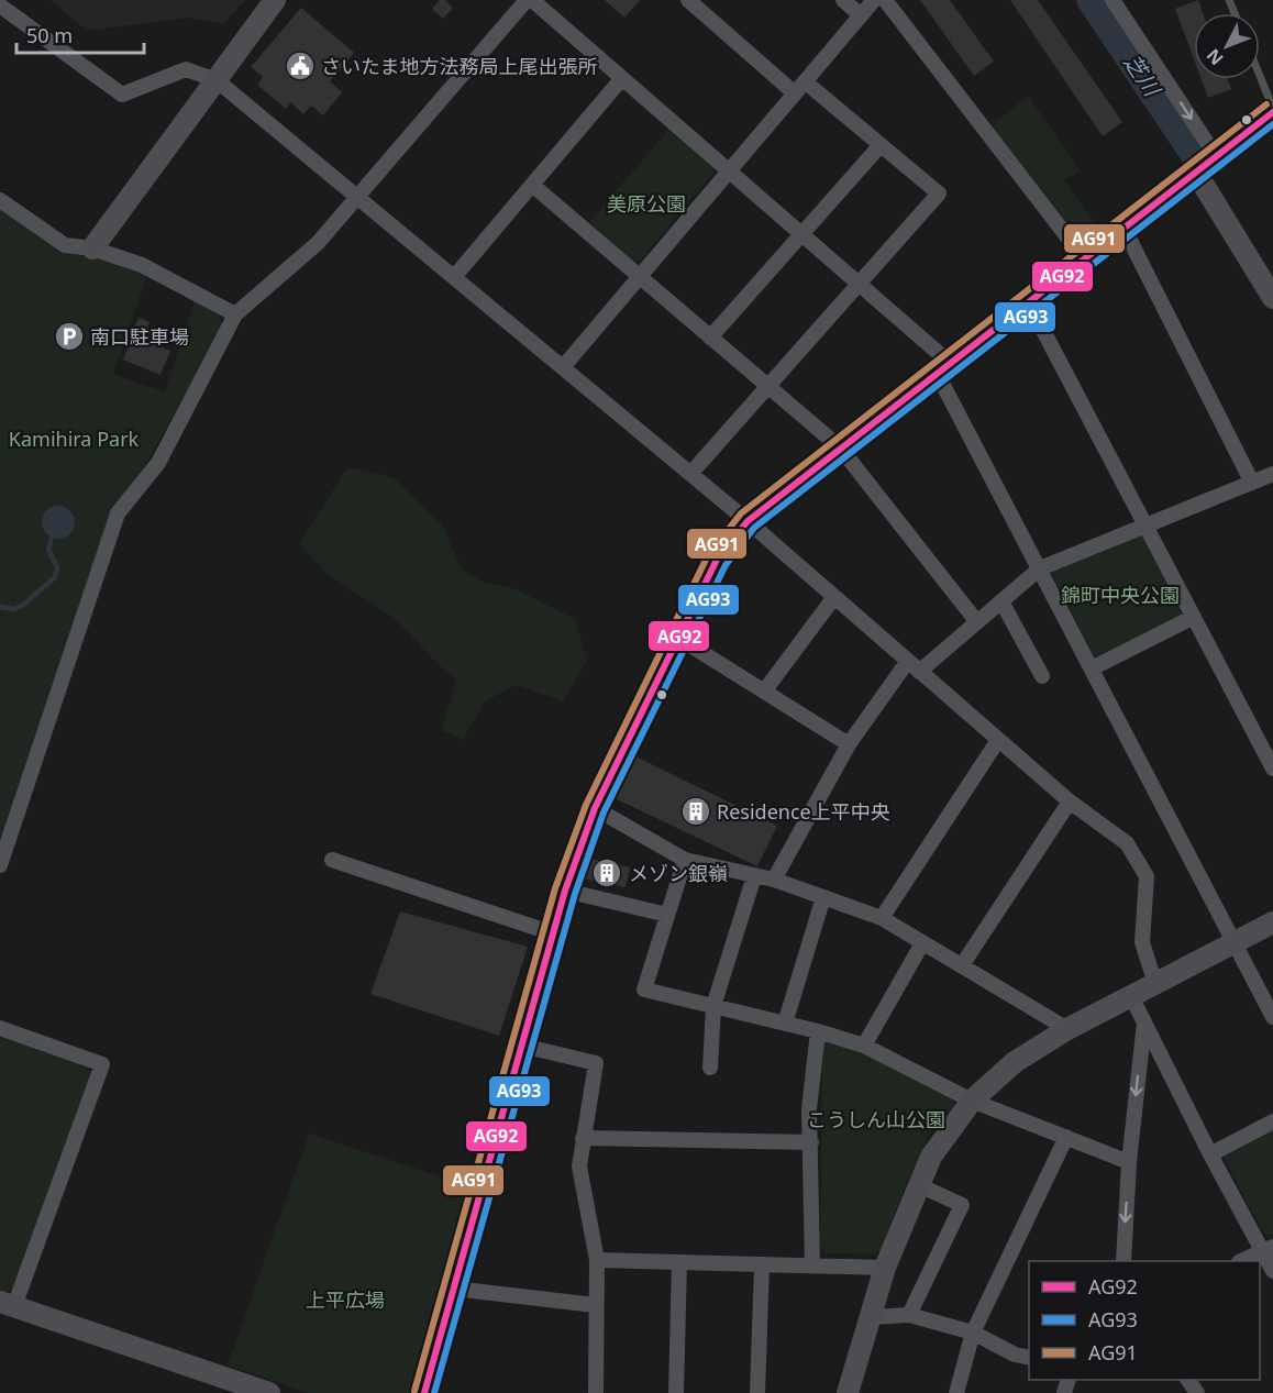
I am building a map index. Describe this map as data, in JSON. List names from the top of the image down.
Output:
{
  "water": ["芝川"],
  "parks": [
    "美原公園",
    "Kamihira Park",
    "錦町中央公園",
    "こうしん山公園",
    "上平広場"
  ],
  "places": {
    "public building": ["さいたま地方法務局上尾出張所"],
    "parking": ["南口駐車場"],
    "building": ["Residence上平中央", "メゾン銀嶺"]
  },
  "lines": ["transit line AG91", "transit line AG92", "transit line AG93"],
  "legend": ["AG92", "AG93", "AG91"],
  "scale_bar": "50 m",
  "north": "bottom left"
}
